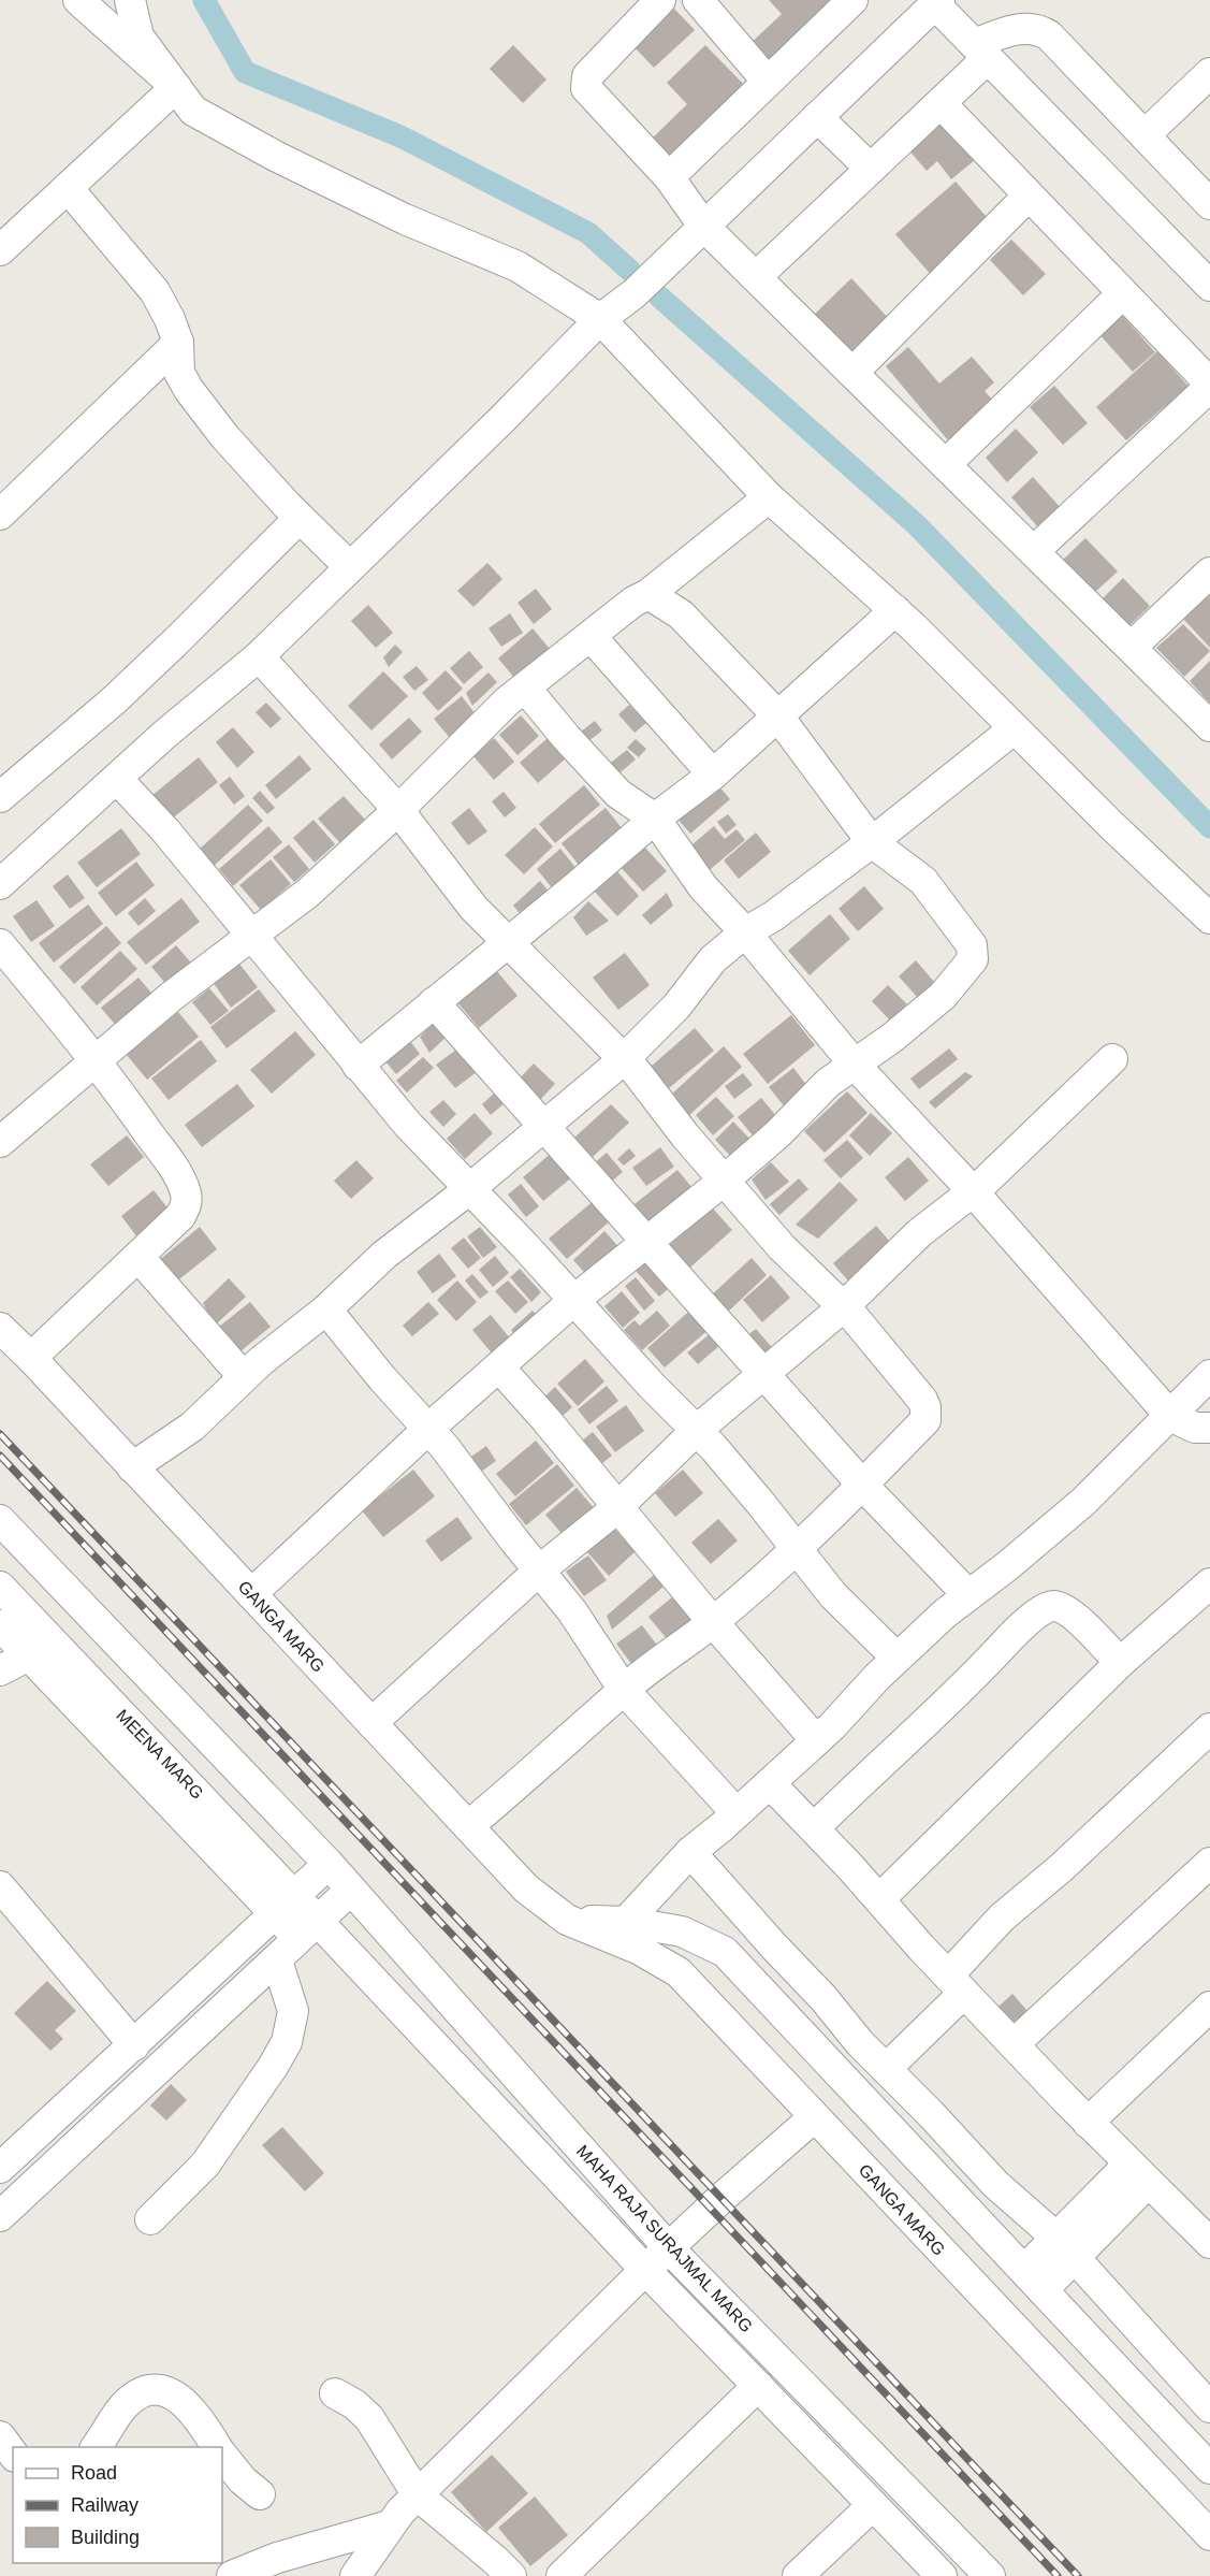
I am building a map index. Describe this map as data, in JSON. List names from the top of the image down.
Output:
{
  "streets": {
    "street": ["GANGA MARG", "MEENA MARG", "MAHA RAJA SURAJMAL MARG"]
  },
  "crossings": [
    ["MEENA MARG", "MAHA RAJA SURAJMAL MARG"]
  ],
  "legend": ["Road", "Railway", "Building"]
}
